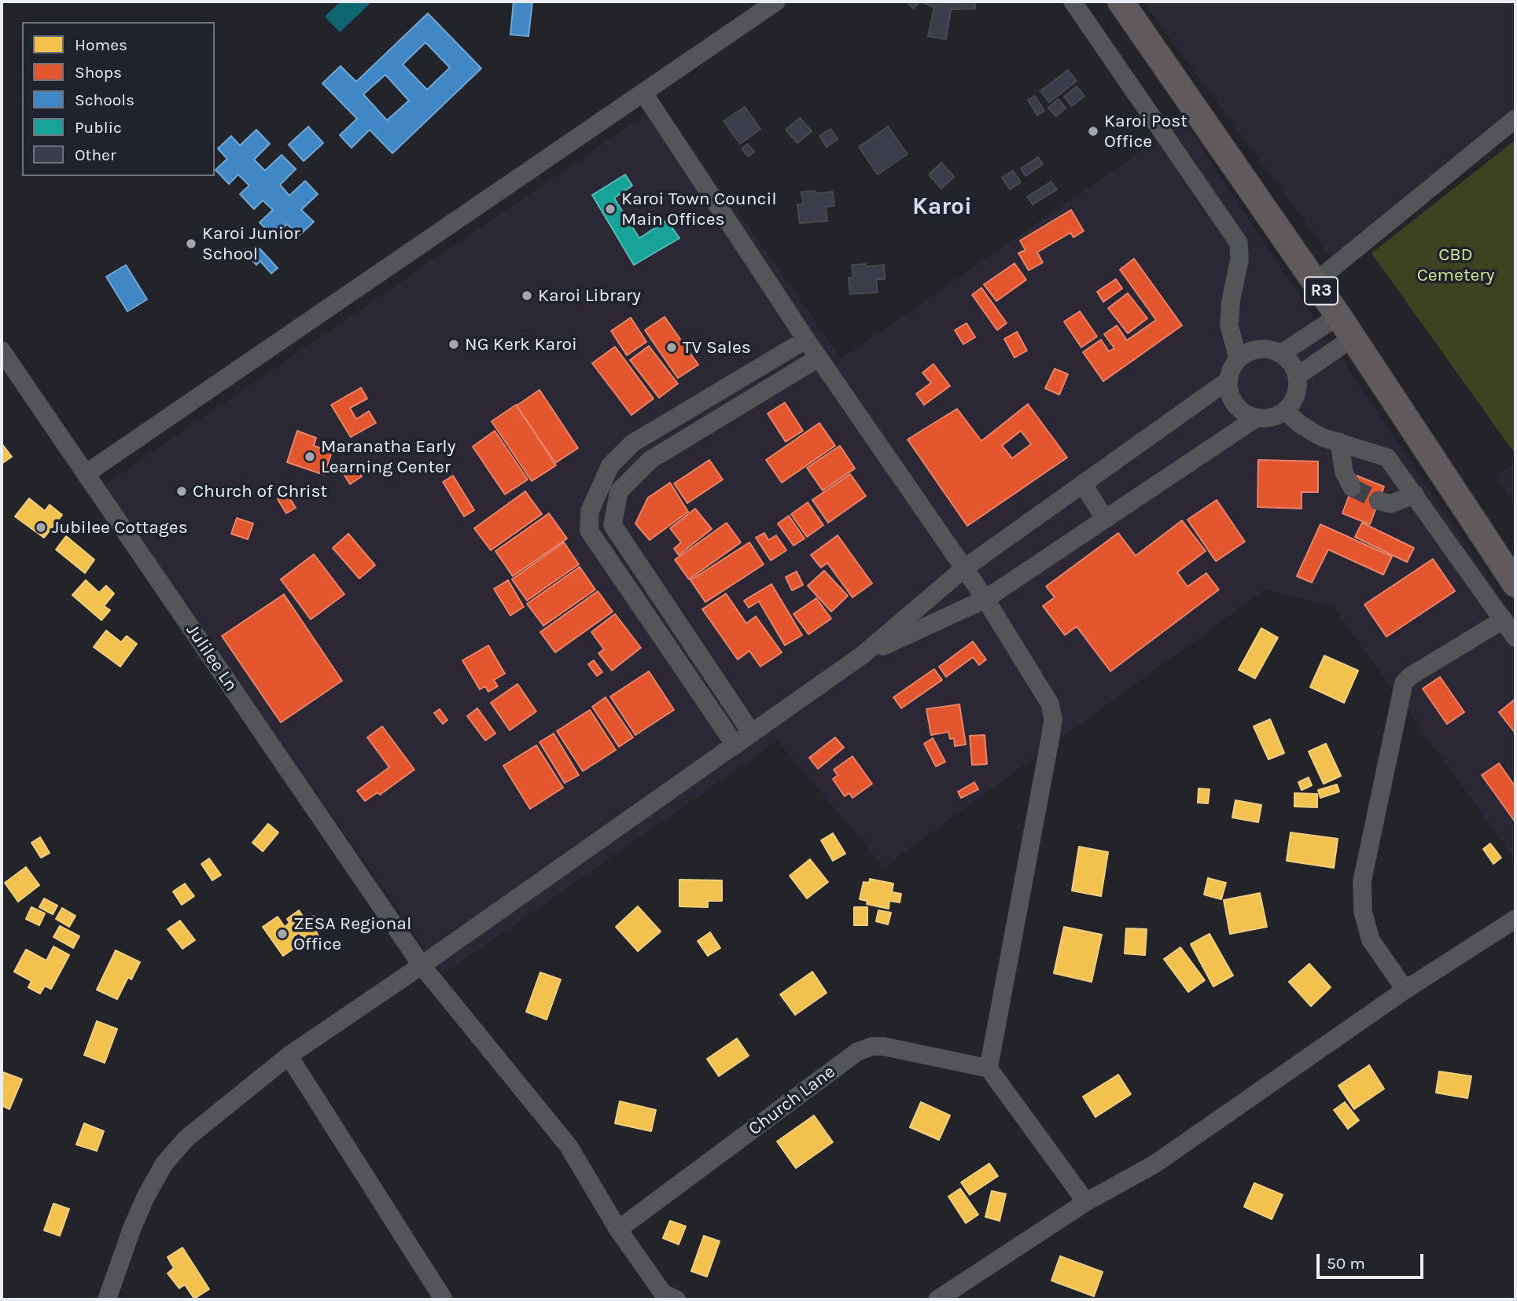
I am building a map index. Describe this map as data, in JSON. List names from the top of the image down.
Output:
{
  "streets": {
    "highway": ["R3"],
    "street": ["Julilee Ln", "Church Lane"]
  },
  "crossings": [
    ["Julilee Ln", "Church Lane"]
  ],
  "districts": ["Karoi"],
  "parks": ["CBD Cemetery"],
  "places": [
    "Karoi Post Office",
    "Karoi Town Council Main Offices",
    "Karoi Junior School",
    "Karoi Library",
    "NG Kerk Karoi",
    "TV Sales",
    "Maranatha Early Learning Center",
    "Church of Christ",
    "Jubilee Cottages",
    "ZESA Regional Office"
  ],
  "legend": [
    "Homes",
    "Shops",
    "Schools",
    "Public",
    "Other"
  ],
  "scale_bar": "50 m"
}
